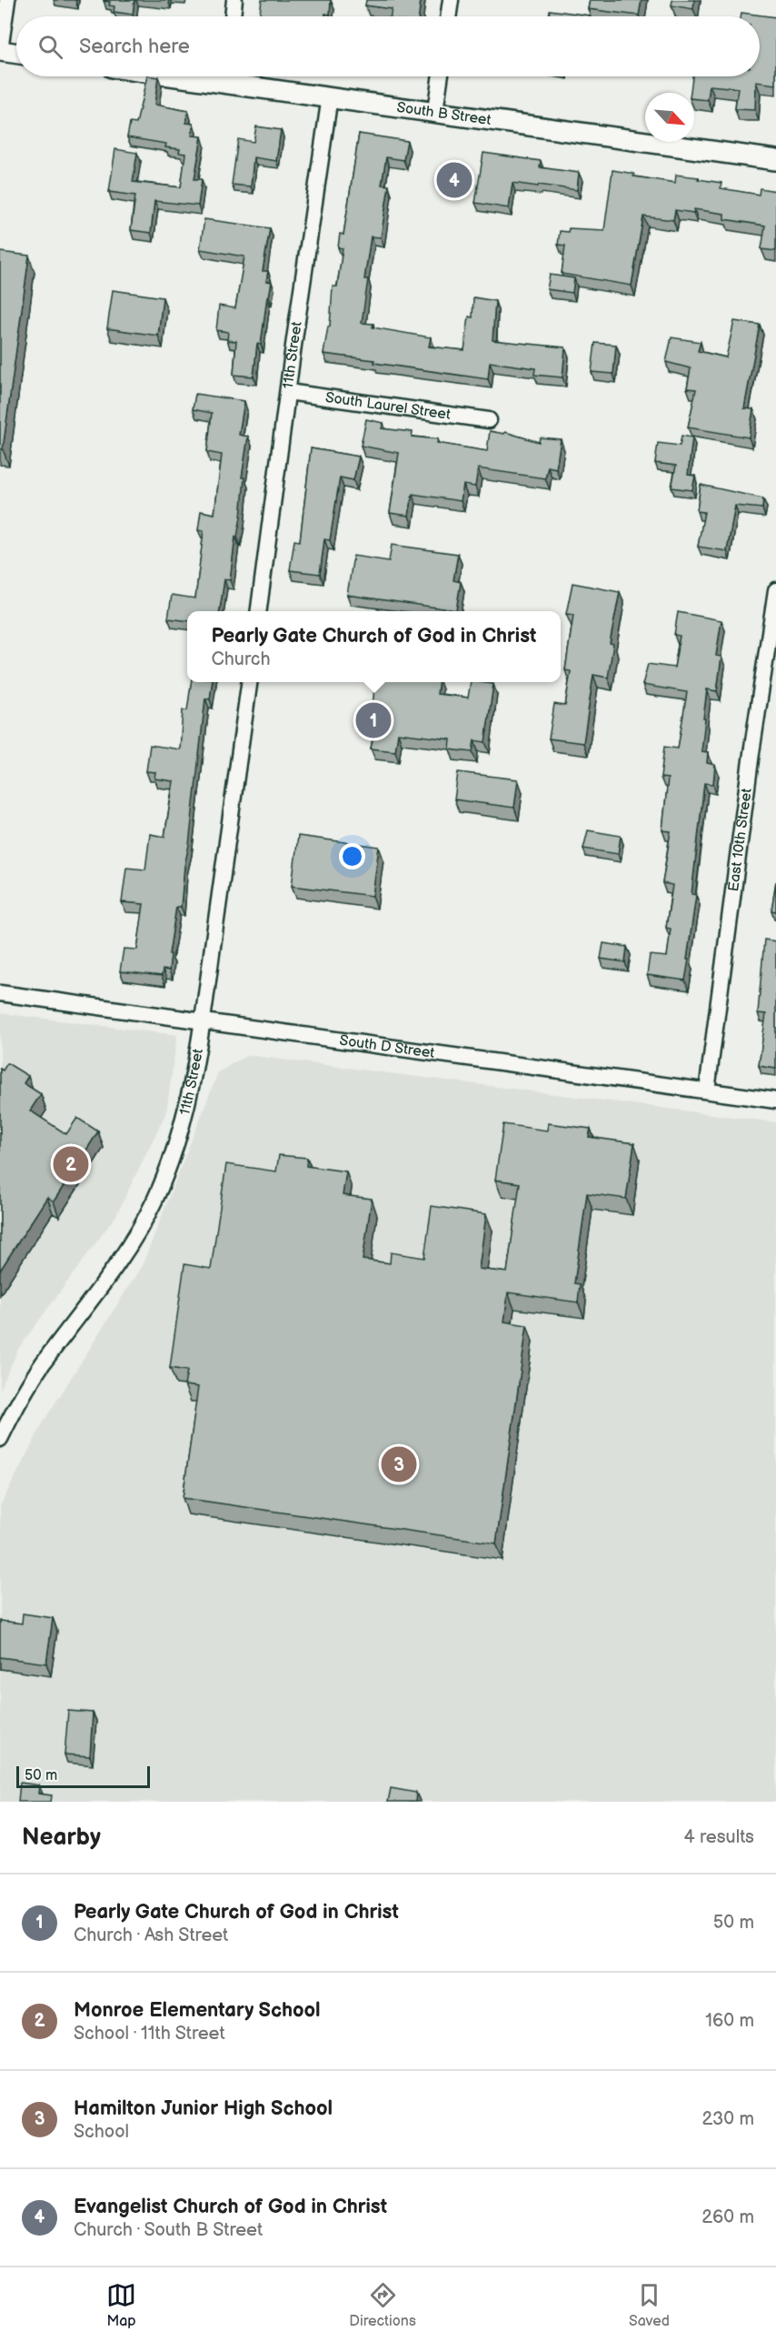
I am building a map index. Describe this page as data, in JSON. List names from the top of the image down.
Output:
{
  "streets": {
    "street": [
      "South B Street",
      "11th Street",
      "South Laurel Street",
      "East 10th Street",
      "South D Street"
    ]
  },
  "crossings": [
    ["South B Street", "11th Street"],
    ["11th Street", "South Laurel Street"],
    ["11th Street", "South D Street"],
    ["East 10th Street", "South D Street"]
  ],
  "scale_bar": "50 m",
  "north": "bottom right",
  "page": {
    "search": "Search here",
    "pins": [
      "4",
      "1",
      "2",
      "3"
    ],
    "popup": ["Pearly Gate Church of God in Christ", "Church"],
    "scale": "50 m",
    "heading": ["Nearby", "4 results"],
    "list": [
      {
        "mark": "1",
        "name": "Pearly Gate Church of God in Christ",
        "note": "Church · Ash Street",
        "value": "50 m"
      },
      {
        "mark": "2",
        "name": "Monroe Elementary School",
        "note": "School · 11th Street",
        "value": "160 m"
      },
      {
        "mark": "3",
        "name": "Hamilton Junior High School",
        "note": "School",
        "value": "230 m"
      },
      {
        "mark": "4",
        "name": "Evangelist Church of God in Christ",
        "note": "Church · South B Street",
        "value": "260 m"
      }
    ],
    "nav": ["Map", "Directions", "Saved"]
  }
}
